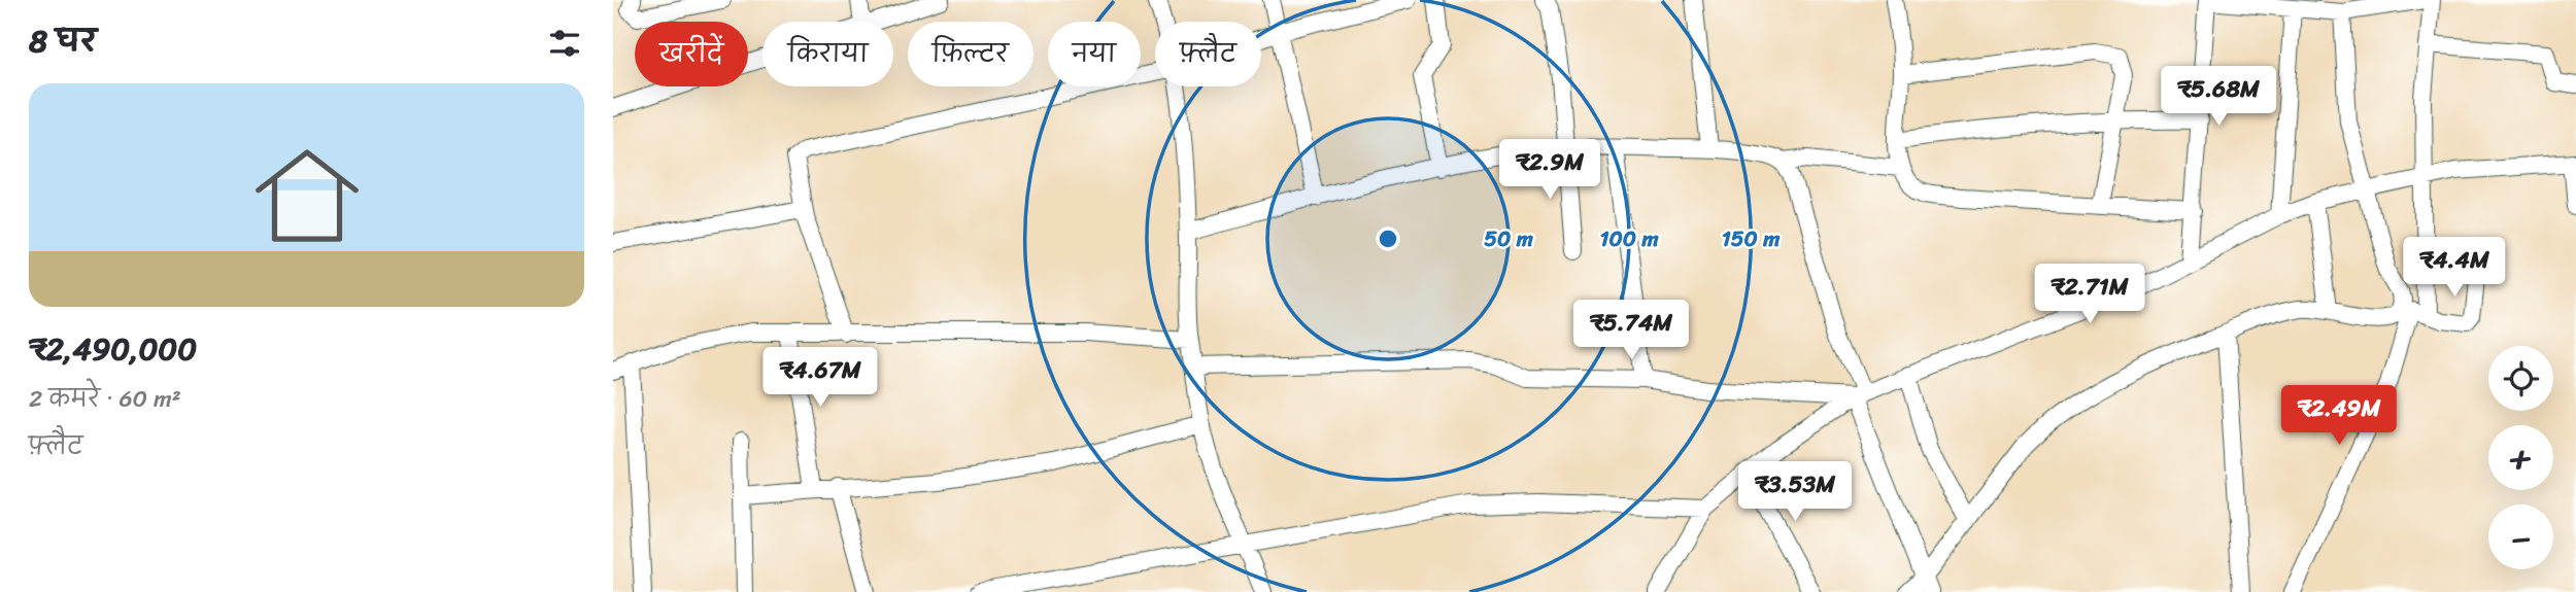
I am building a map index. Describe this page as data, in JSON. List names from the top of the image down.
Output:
{
  "page": {
    "heading": "8 घर",
    "chip": [
      "खरीदें",
      "किराया",
      "फ़िल्टर",
      "नया",
      "फ़्लैट"
    ],
    "price": [
      "₹5.68M",
      "₹2.9M",
      "₹4.4M",
      "₹2.71M",
      "₹5.74M",
      "₹4.67M",
      "₹2.49M",
      "₹3.53M"
    ],
    "list": [
      {
        "name": "₹2,490,000",
        "note": "2 कमरे · 60 m² · फ़्लैट"
      }
    ],
    "map_buttons": ["+", "−"]
  },
  "rings": ["50 m", "100 m", "150 m"]
}
